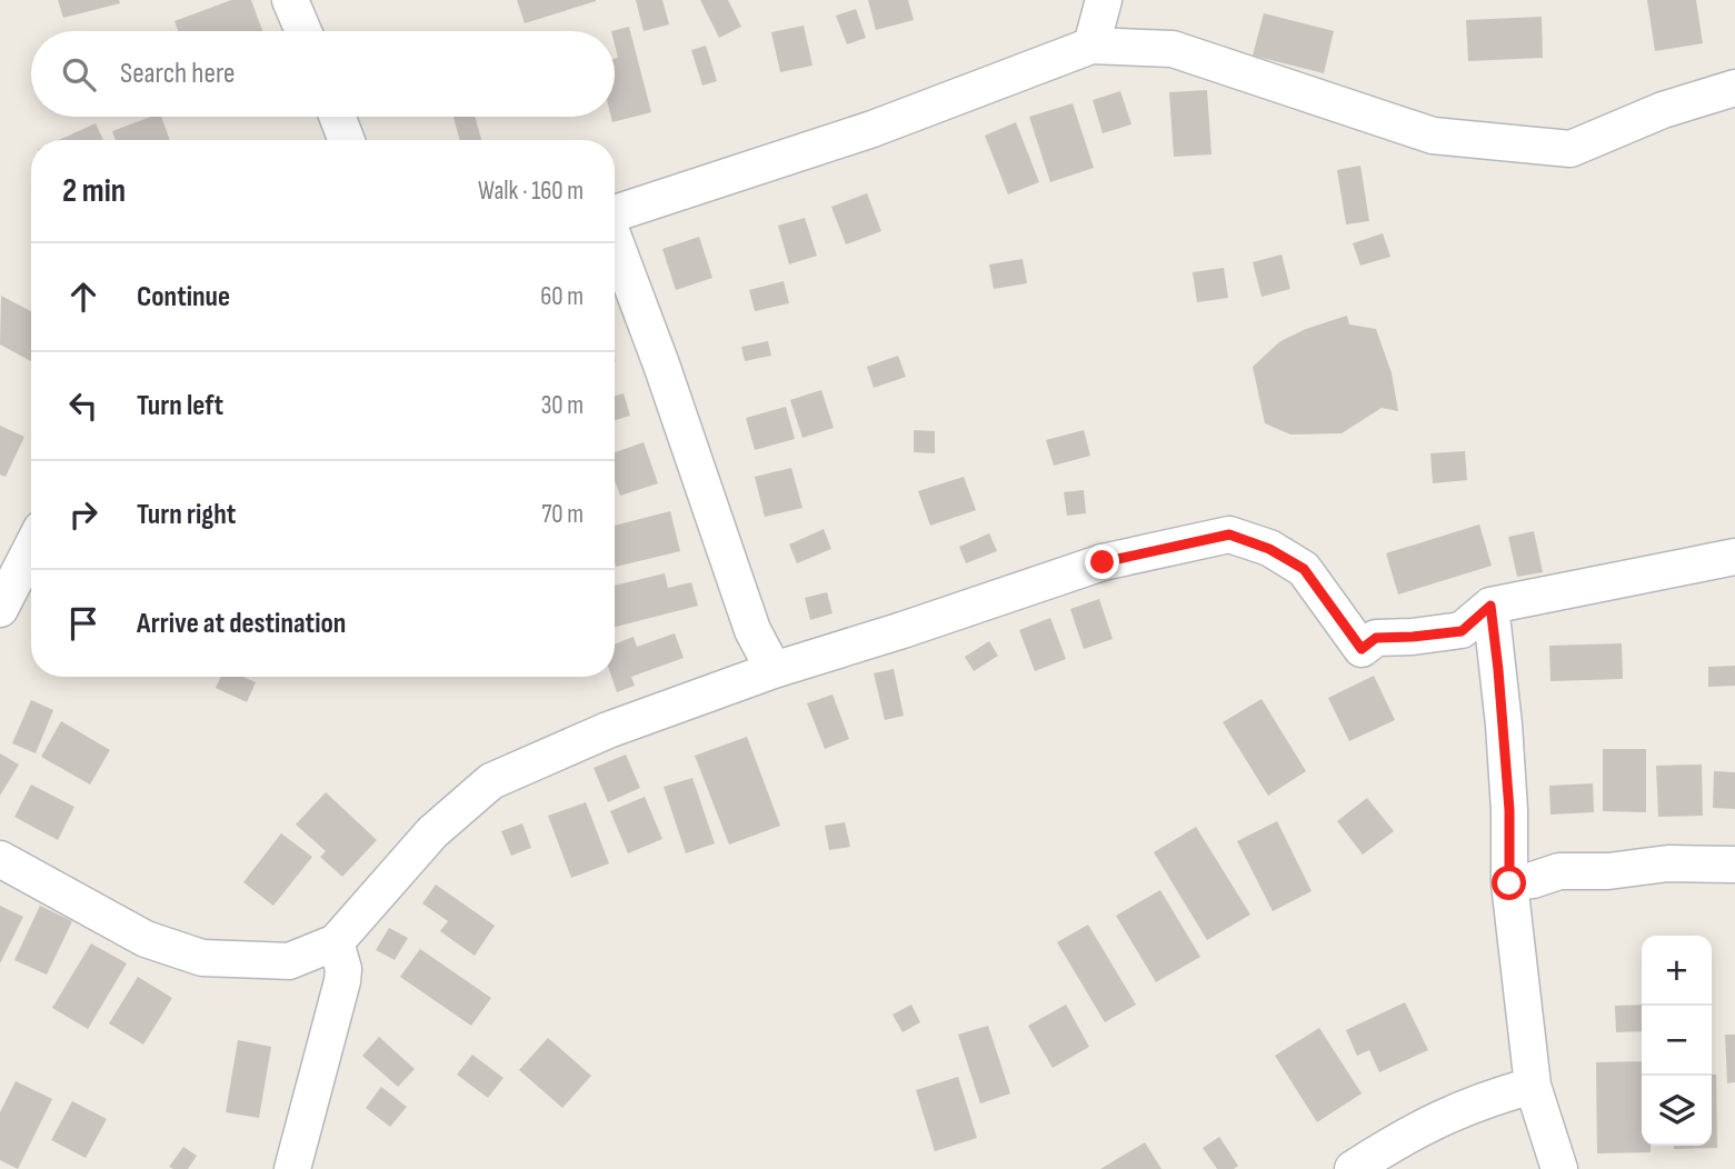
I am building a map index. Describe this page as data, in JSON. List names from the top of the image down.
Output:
{
  "page": {
    "search": "Search here",
    "heading": ["2 min", "Walk · 160 m"],
    "list": [
      ["Continue", "60 m"],
      ["Turn left", "30 m"],
      ["Turn right", "70 m"],
      "Arrive at destination"
    ],
    "map_buttons": ["+", "−"]
  }
}
